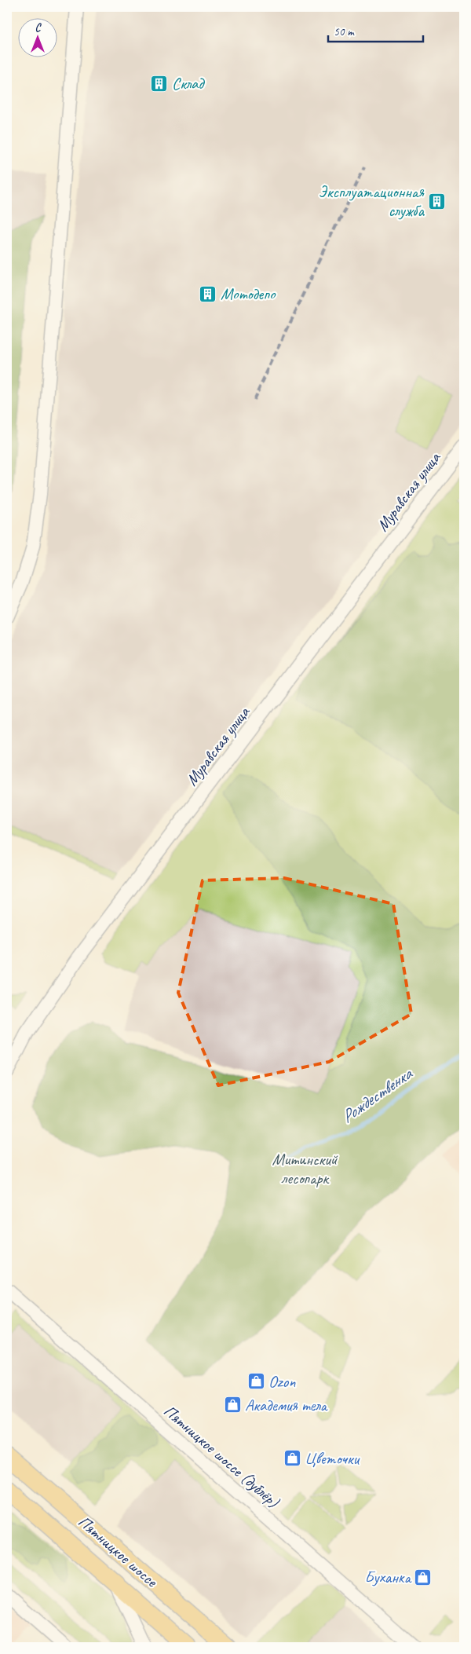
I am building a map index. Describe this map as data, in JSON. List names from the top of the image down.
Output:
{
  "streets": {
    "main road": ["Пятницкое шоссе"],
    "street": ["Муравская улица", "Пятницкое шоссе (дублёр)"]
  },
  "water": ["Рождественка"],
  "parks": ["Митинский лесопарк"],
  "places": {
    "building": ["Склад", "Эксплуатационная служба", "Мотодепо"],
    "shop": [
      "Ozon",
      "Академия тела",
      "Цветочки",
      "Буханка"
    ]
  },
  "scale_bar": "50 m",
  "north": "top"
}
